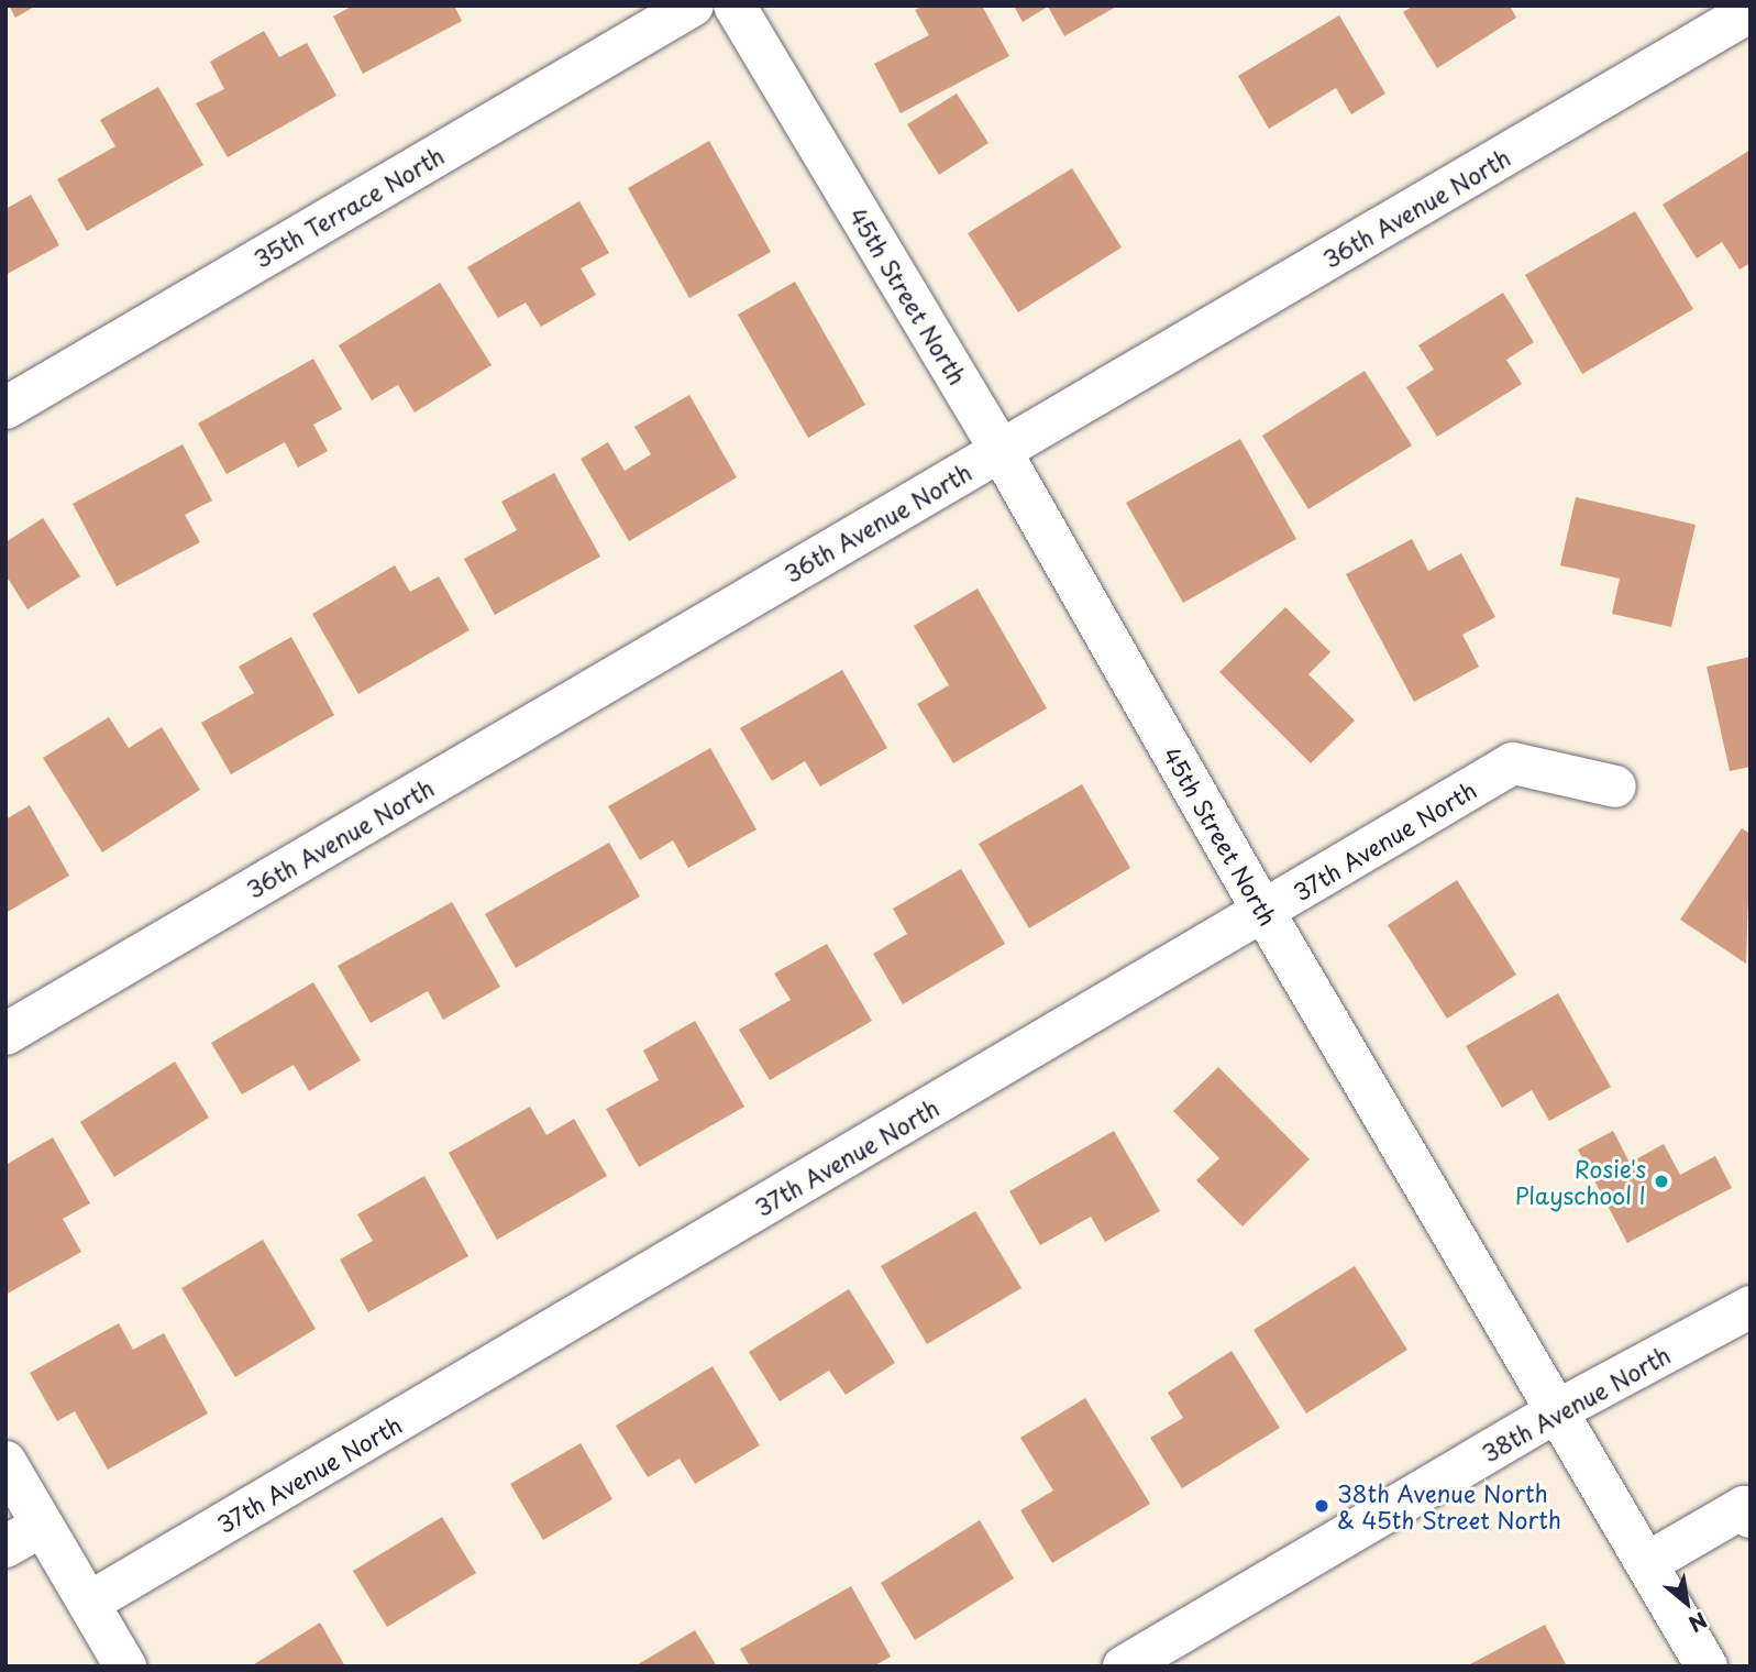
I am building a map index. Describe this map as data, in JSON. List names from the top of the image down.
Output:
{
  "streets": {
    "street": [
      "35th Terrace North",
      "36th Avenue North",
      "45th Street North",
      "37th Avenue North",
      "38th Avenue North"
    ]
  },
  "crossings": [
    ["36th Avenue North", "45th Street North"],
    ["45th Street North", "37th Avenue North"],
    ["45th Street North", "38th Avenue North"]
  ],
  "places": ["Rosie's Playschool I", "38th Avenue North & 45th Street North"],
  "north": "bottom right"
}
